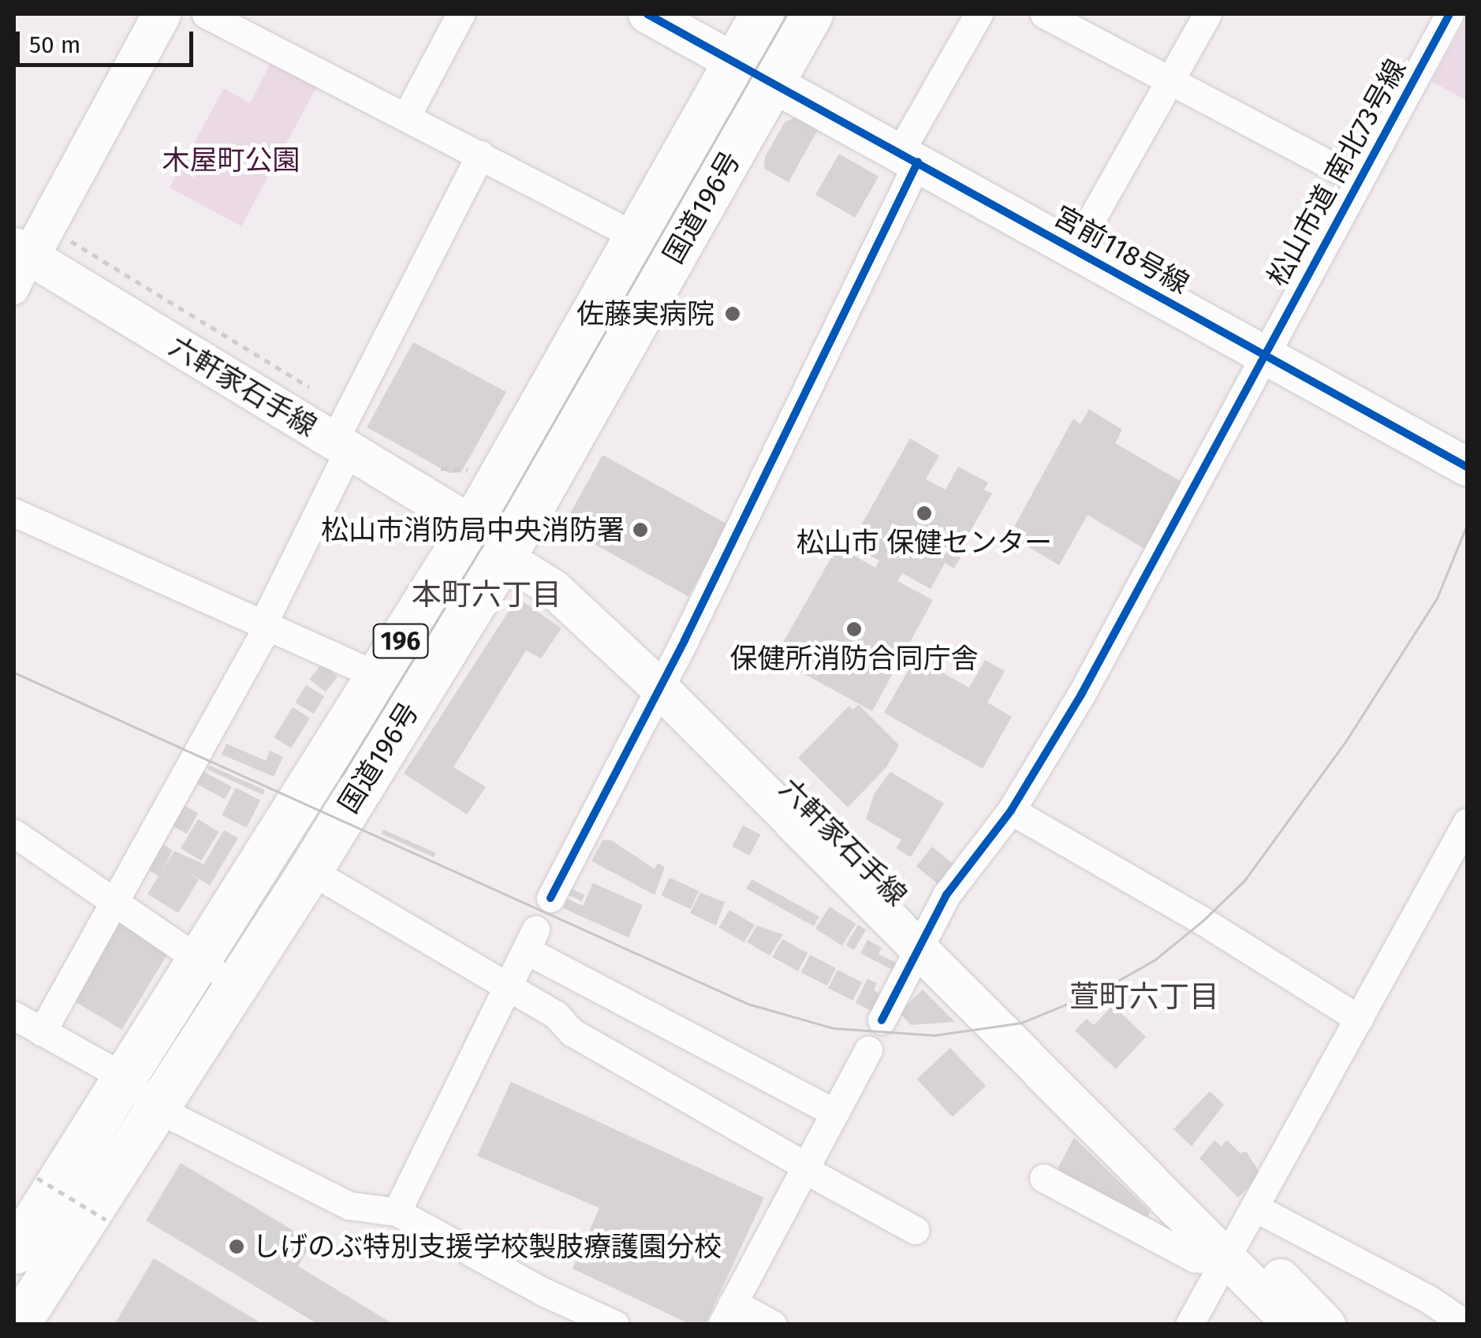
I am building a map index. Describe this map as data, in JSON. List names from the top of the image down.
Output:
{
  "streets": {
    "highway": ["国道196号", "196"],
    "main road": ["宮前118号線", "六軒家石手線"],
    "street": ["松山市道 南北73号線"]
  },
  "crossings": [
    ["松山市道 南北73号線", "宮前118号線"],
    ["松山市道 南北73号線", "六軒家石手線"],
    ["国道196号", "宮前118号線"],
    ["国道196号", "六軒家石手線"]
  ],
  "districts": ["本町六丁目", "萱町六丁目"],
  "parks": ["木屋町公園"],
  "places": [
    "佐藤実病院",
    "松山市 保健センター",
    "松山市消防局中央消防署",
    "保健所消防合同庁舎",
    "しげのぶ特別支援学校製肢療護園分校"
  ],
  "scale_bar": "50 m"
}
